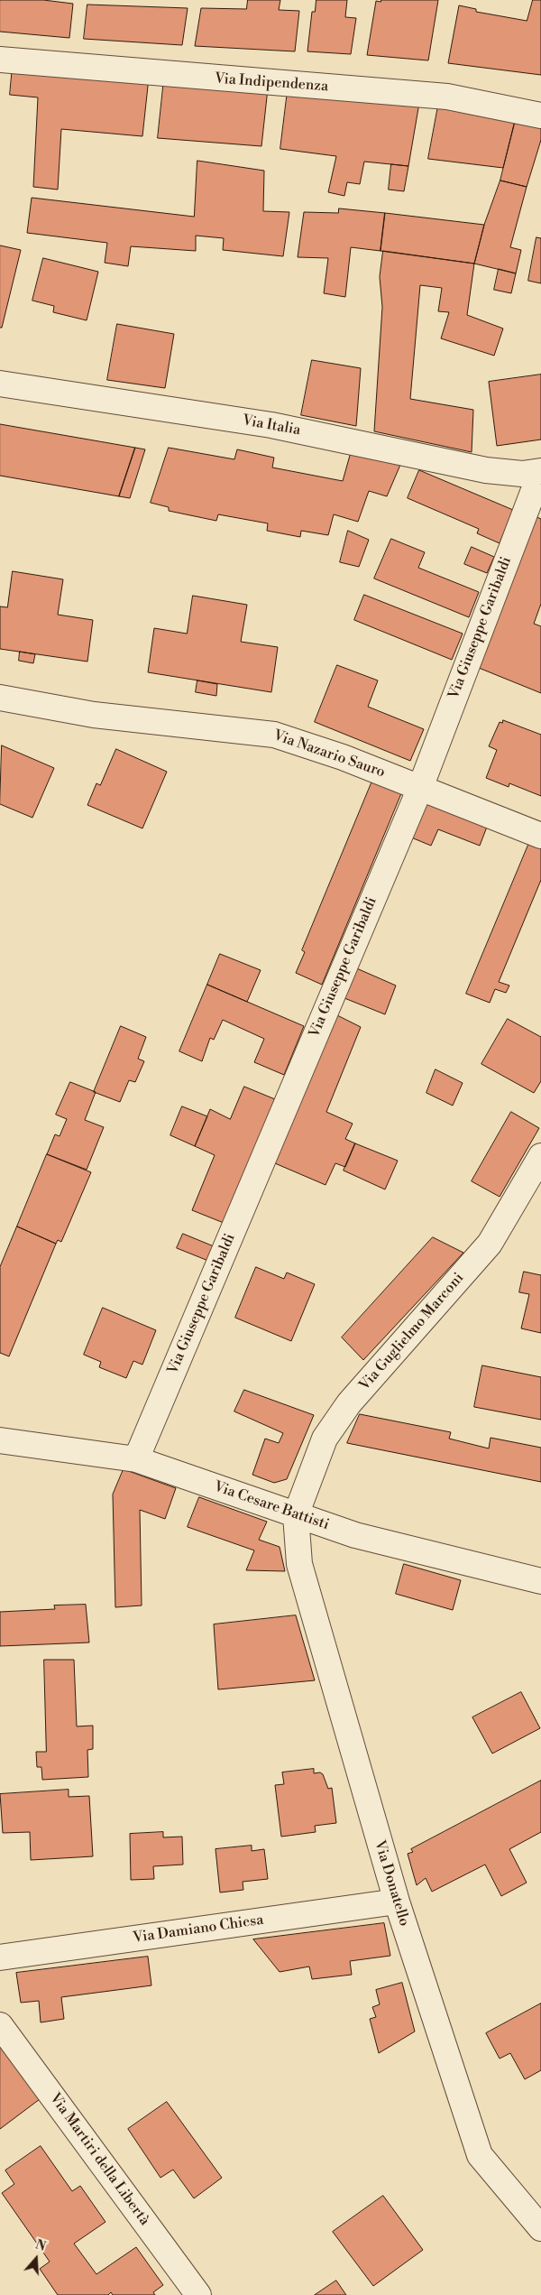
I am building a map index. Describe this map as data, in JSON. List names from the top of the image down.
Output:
{
  "streets": {
    "street": [
      "Via Indipendenza",
      "Via Italia",
      "Via Giuseppe Garibaldi",
      "Via Nazario Sauro",
      "Via Guglielmo Marconi",
      "Via Cesare Battisti",
      "Via Donatello",
      "Via Damiano Chiesa",
      "Via Martiri della Libertà"
    ]
  },
  "crossings": [
    ["Via Italia", "Via Giuseppe Garibaldi"],
    ["Via Giuseppe Garibaldi", "Via Nazario Sauro"],
    ["Via Giuseppe Garibaldi", "Via Cesare Battisti"],
    ["Via Guglielmo Marconi", "Via Cesare Battisti"],
    ["Via Guglielmo Marconi", "Via Donatello"],
    ["Via Cesare Battisti", "Via Donatello"],
    ["Via Donatello", "Via Damiano Chiesa"]
  ],
  "north": "top"
}
